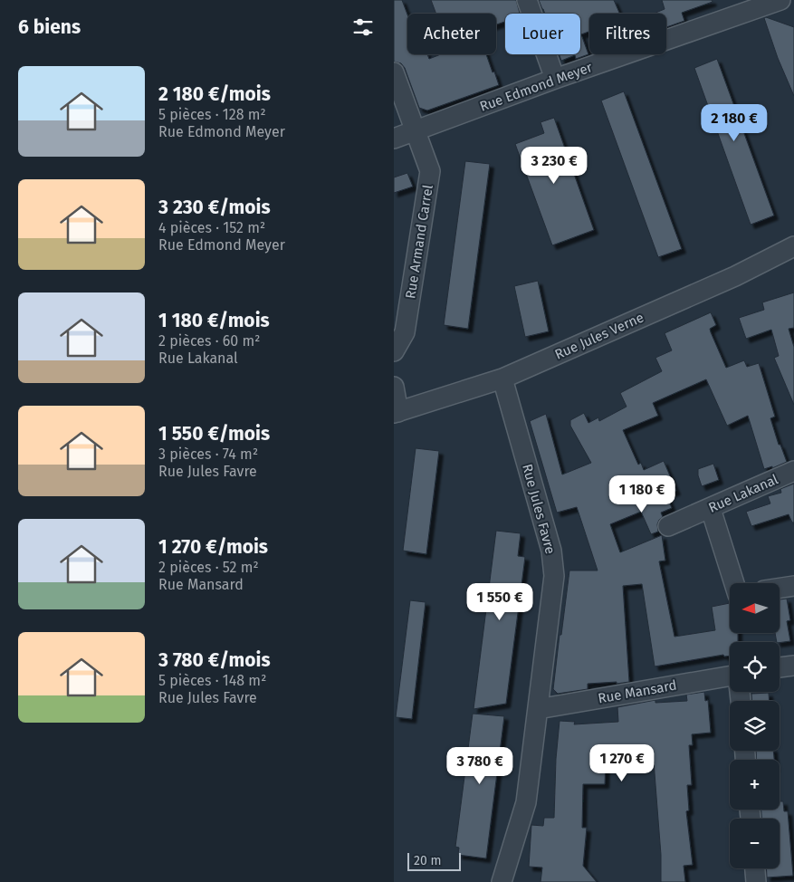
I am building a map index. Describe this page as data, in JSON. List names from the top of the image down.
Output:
{
  "streets": {
    "street": [
      "Rue Edmond Meyer",
      "Rue Armand Carrel",
      "Rue Jules Verne",
      "Rue Lakanal",
      "Rue Jules Favre",
      "Rue Mansard"
    ]
  },
  "crossings": [
    ["Rue Edmond Meyer", "Rue Armand Carrel"],
    ["Rue Jules Verne", "Rue Jules Favre"],
    ["Rue Jules Favre", "Rue Mansard"]
  ],
  "scale_bar": "20 m",
  "north": "left",
  "page": {
    "heading": "6 biens",
    "chip": ["Acheter", "Louer", "Filtres"],
    "list": [
      {
        "name": "2 180 €/mois",
        "note": "5 pièces · 128 m² · Rue Edmond Meyer"
      },
      {
        "name": "3 230 €/mois",
        "note": "4 pièces · 152 m² · Rue Edmond Meyer"
      },
      {
        "name": "1 180 €/mois",
        "note": "2 pièces · 60 m² · Rue Lakanal"
      },
      {
        "name": "1 550 €/mois",
        "note": "3 pièces · 74 m² · Rue Jules Favre"
      },
      {
        "name": "1 270 €/mois",
        "note": "2 pièces · 52 m² · Rue Mansard"
      },
      {
        "name": "3 780 €/mois",
        "note": "5 pièces · 148 m² · Rue Jules Favre"
      }
    ],
    "price": [
      "2 180 €",
      "3 230 €",
      "1 180 €",
      "1 550 €",
      "1 270 €",
      "3 780 €"
    ],
    "map_buttons": ["+", "−"],
    "scale": "20 m"
  }
}
